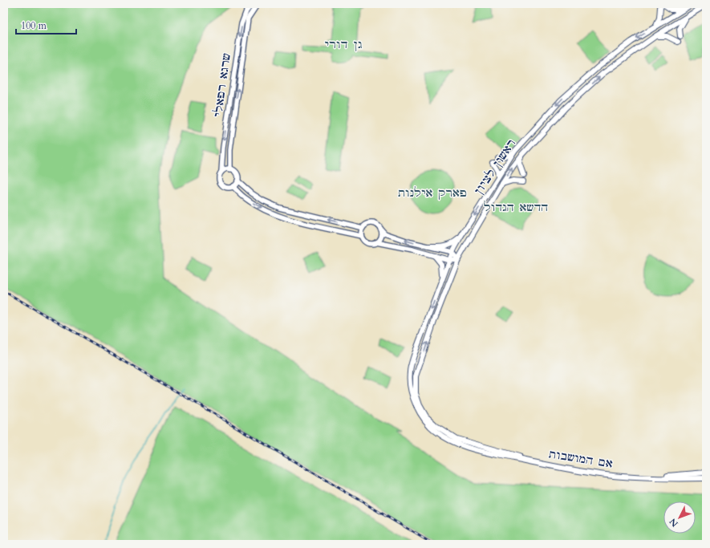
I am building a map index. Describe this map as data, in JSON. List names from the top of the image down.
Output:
{
  "streets": {
    "main road": ["ראשון לציון", "אם המושבות"],
    "street": ["שרגא רפאלי"]
  },
  "crossings": [
    ["ראשון לציון", "אם המושבות"]
  ],
  "parks": ["גן דורי", "פארק אילנות", "הדשא הגדול"],
  "scale_bar": "100 m",
  "north": "bottom left"
}
